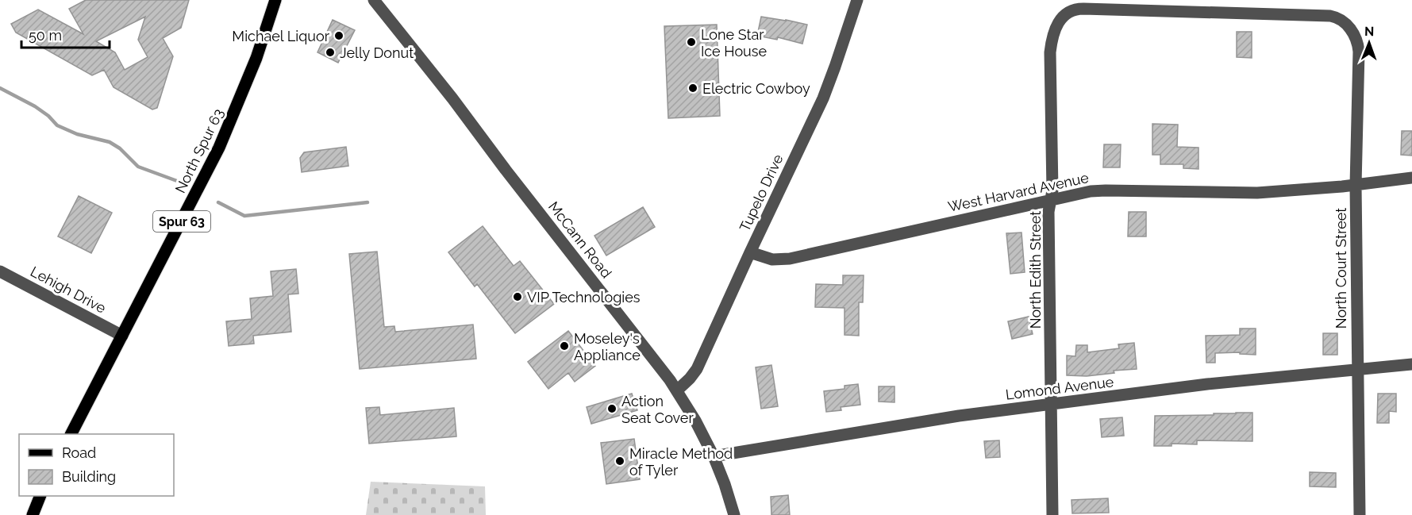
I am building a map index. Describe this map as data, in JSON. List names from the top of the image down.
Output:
{
  "streets": {
    "main road": ["North Spur 63", "Spur 63"],
    "street": [
      "West Harvard Avenue",
      "Tupelo Drive",
      "McCann Road",
      "North Court Street",
      "North Edith Street",
      "Lehigh Drive",
      "Lomond Avenue"
    ]
  },
  "crossings": [
    ["North Spur 63", "Lehigh Drive"],
    ["West Harvard Avenue", "Tupelo Drive"],
    ["West Harvard Avenue", "North Court Street"],
    ["West Harvard Avenue", "North Edith Street"],
    ["Tupelo Drive", "McCann Road"],
    ["McCann Road", "Lomond Avenue"],
    ["North Court Street", "North Edith Street"],
    ["North Court Street", "Lomond Avenue"],
    ["North Edith Street", "Lomond Avenue"]
  ],
  "places": [
    "Michael Liquor",
    "Lone Star Ice House",
    "Jelly Donut",
    "Electric Cowboy",
    "VIP Technologies",
    "Moseley's Appliance",
    "Action Seat Cover",
    "Miracle Method of Tyler"
  ],
  "legend": ["Road", "Building"],
  "scale_bar": "50 m",
  "north": "top"
}
